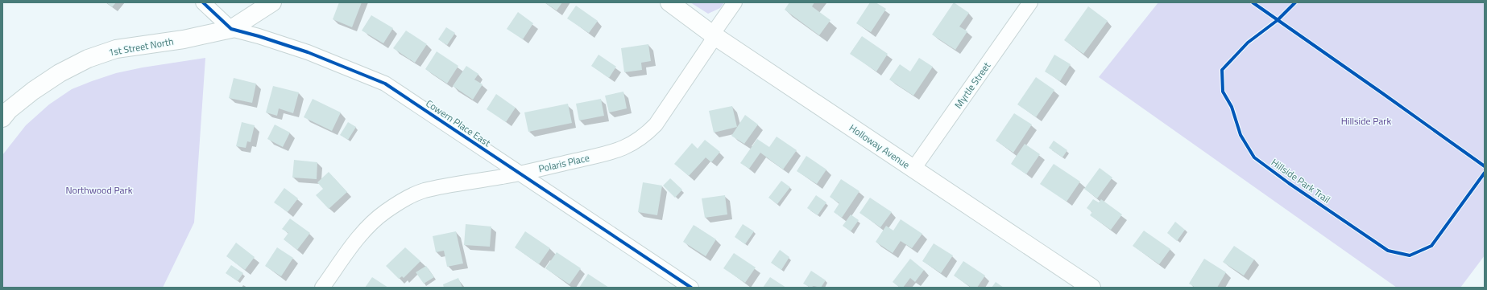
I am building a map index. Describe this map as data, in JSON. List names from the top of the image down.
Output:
{
  "streets": {
    "street": [
      "1st Street North",
      "Myrtle Street",
      "Cowern Place East",
      "Holloway Avenue",
      "Polaris Place"
    ],
    "cycle path": ["Hillside Park Trail"]
  },
  "crossings": [
    ["1st Street North", "Cowern Place East"],
    ["Myrtle Street", "Holloway Avenue"],
    ["Cowern Place East", "Polaris Place"],
    ["Holloway Avenue", "Polaris Place"]
  ],
  "parks": ["Hillside Park", "Northwood Park"]
}
